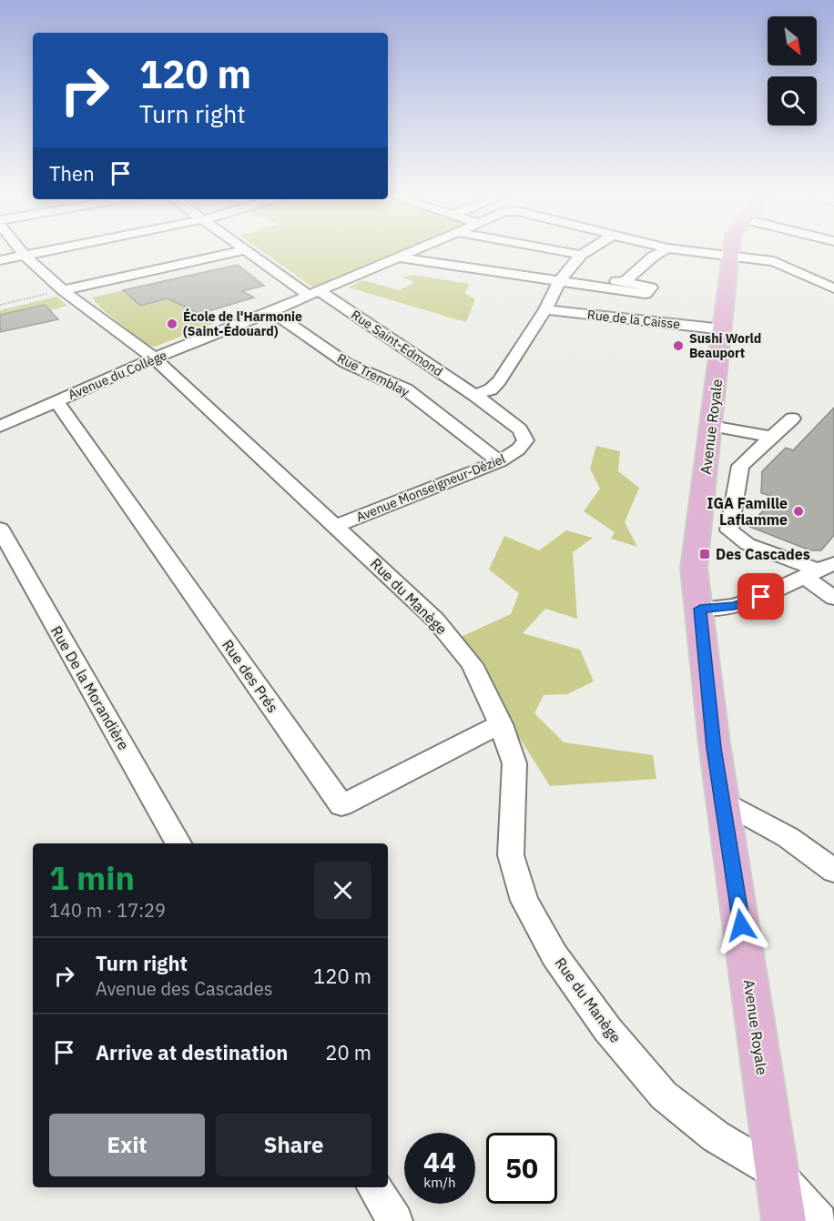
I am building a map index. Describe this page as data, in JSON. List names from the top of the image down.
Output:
{
  "streets": {
    "main road": ["Avenue Royale"],
    "street": [
      "Rue de la Caisse",
      "Rue Saint-Edmond",
      "Avenue du Collège",
      "Rue Tremblay",
      "Avenue Monseigneur-Déziel",
      "Rue du Manège",
      "Rue des Prés",
      "Rue De la Morandière"
    ]
  },
  "crossings": [
    ["Rue de la Caisse", "Avenue Royale"],
    ["Rue Saint-Edmond", "Avenue du Collège"],
    ["Rue Saint-Edmond", "Avenue Monseigneur-Déziel"],
    ["Avenue du Collège", "Rue Tremblay"],
    ["Avenue du Collège", "Rue du Manège"],
    ["Avenue du Collège", "Rue des Prés"],
    ["Rue Tremblay", "Avenue Monseigneur-Déziel"],
    ["Avenue Royale", "Rue du Manège"],
    ["Avenue Monseigneur-Déziel", "Rue du Manège"],
    ["Rue du Manège", "Rue des Prés"]
  ],
  "places": {
    "other": ["École de l'Harmonie (Saint-Édouard)", "Sushi World Beauport", "IGA Famille Laflamme"],
    "transit": ["Des Cascades"]
  },
  "north": "bottom right",
  "page": {
    "turn": ["120 m", "Turn right"],
    "then": "Then",
    "heading": ["1 min", "140 m · 17:29"],
    "list": [
      {
        "name": "Turn right",
        "note": "Avenue des Cascades",
        "value": "120 m"
      },
      {
        "name": "Arrive at destination",
        "value": "20 m"
      }
    ],
    "buttons": ["Exit", "Share"],
    "speed": "44 km/h",
    "limit": "50"
  }
}
